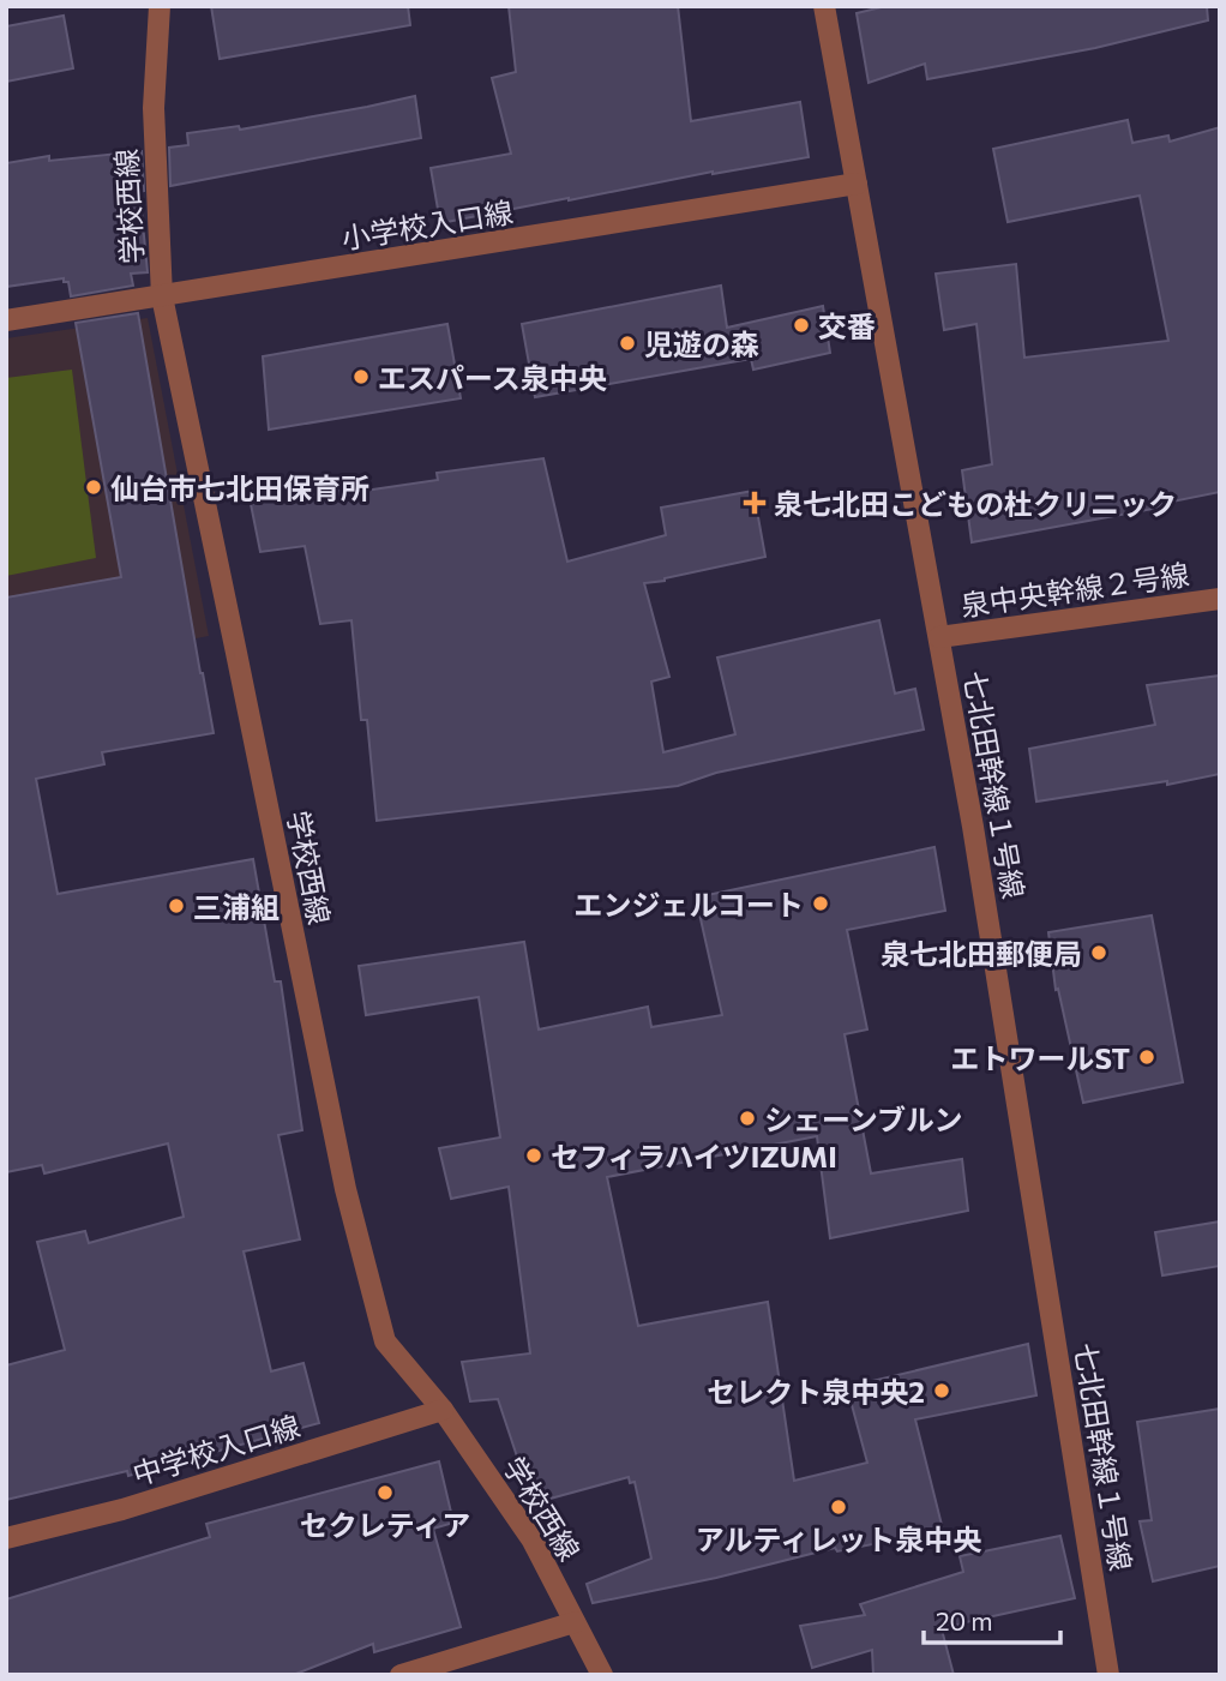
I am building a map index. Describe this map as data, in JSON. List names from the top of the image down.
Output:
{
  "streets": {
    "street": [
      "学校西線",
      "小学校入口線",
      "泉中央幹線２号線",
      "七北田幹線１号線",
      "中学校入口線"
    ]
  },
  "crossings": [
    ["学校西線", "小学校入口線"],
    ["学校西線", "中学校入口線"],
    ["小学校入口線", "七北田幹線１号線"],
    ["泉中央幹線２号線", "七北田幹線１号線"]
  ],
  "places": {
    "other": [
      "交番",
      "児遊の森",
      "エスパース泉中央",
      "仙台市七北田保育所",
      "エンジェルコート",
      "三浦組",
      "泉七北田郵便局",
      "エトワールST",
      "シェーンブルン",
      "セフィラハイツIZUMI",
      "セレクト泉中央2",
      "セクレティア",
      "アルティレット泉中央"
    ],
    "health": ["泉七北田こどもの杜クリニック"]
  },
  "scale_bar": "20 m"
}
